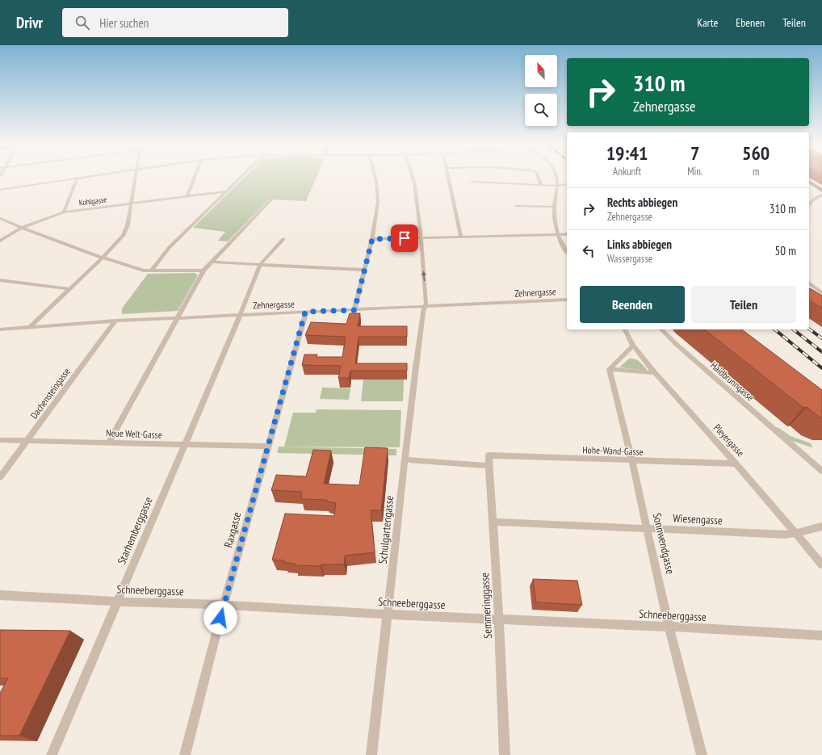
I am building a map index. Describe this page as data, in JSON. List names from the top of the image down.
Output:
{
  "streets": {
    "street": [
      "Kohlgasse",
      "Zehnergasse",
      "Haidbrunngasse",
      "Dachensteingasse",
      "Neue Welt-Gasse",
      "Pleyergasse",
      "Hohe-Wand-Gasse",
      "Wiesengasse",
      "Raxgasse",
      "Schulgartengasse",
      "Starhemberggasse",
      "Sonnwendgasse",
      "Schneeberggasse",
      "Semmeringgasse"
    ]
  },
  "crossings": [
    ["Zehnergasse", "Dachensteingasse"],
    ["Zehnergasse", "Raxgasse"],
    ["Zehnergasse", "Schulgartengasse"],
    ["Zehnergasse", "Starhemberggasse"],
    ["Dachensteingasse", "Neue Welt-Gasse"],
    ["Neue Welt-Gasse", "Raxgasse"],
    ["Neue Welt-Gasse", "Starhemberggasse"],
    ["Pleyergasse", "Hohe-Wand-Gasse"],
    ["Pleyergasse", "Wiesengasse"],
    ["Hohe-Wand-Gasse", "Sonnwendgasse"],
    ["Hohe-Wand-Gasse", "Semmeringgasse"],
    ["Wiesengasse", "Sonnwendgasse"],
    ["Wiesengasse", "Semmeringgasse"],
    ["Raxgasse", "Schneeberggasse"],
    ["Schulgartengasse", "Schneeberggasse"],
    ["Starhemberggasse", "Schneeberggasse"],
    ["Sonnwendgasse", "Schneeberggasse"],
    ["Schneeberggasse", "Semmeringgasse"]
  ],
  "north": "top left",
  "page": {
    "header": "Drivr",
    "search": "Hier suchen",
    "nav": ["Karte", "Ebenen", "Teilen"],
    "turn": ["310 m", "Zehnergasse"],
    "eta": [
      "19:41",
      "Ankunft",
      "7",
      "Min.",
      "560",
      "m"
    ],
    "list": [
      {
        "name": "Rechts abbiegen",
        "note": "Zehnergasse",
        "value": "310 m"
      },
      {
        "name": "Links abbiegen",
        "note": "Wassergasse",
        "value": "50 m"
      }
    ],
    "buttons": ["Beenden", "Teilen"]
  }
}
